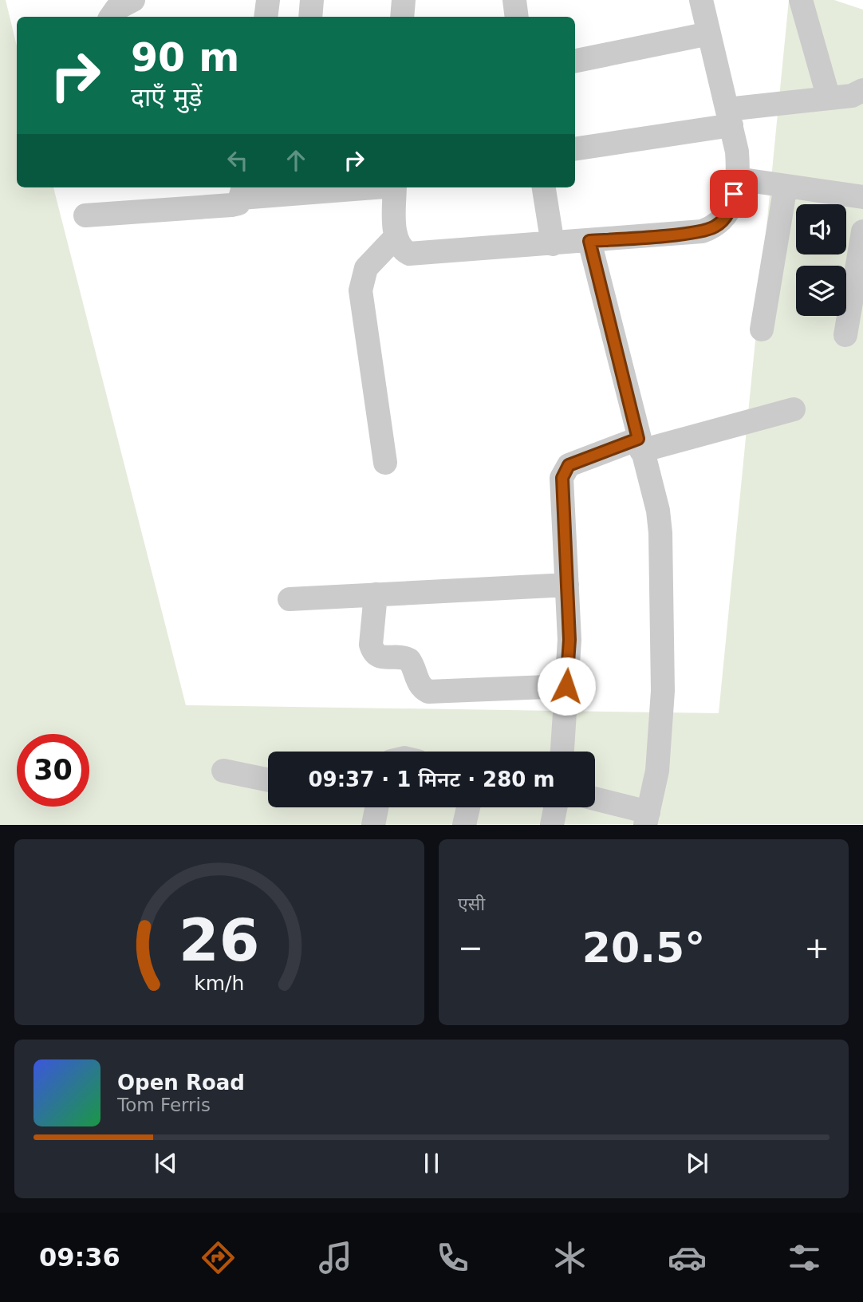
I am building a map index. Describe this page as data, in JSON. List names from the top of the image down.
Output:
{
  "page": {
    "turn": ["90 m", "दाएँ मुड़ें"],
    "limit": "30",
    "trip": "09:37 · 1 मिनट · 280 m",
    "tile": "एसी",
    "heat": ["−", "20.5°", "+"],
    "song": ["Open Road", "Tom Ferris"],
    "tabs": "09:36",
    "gauge": ["26", "km/h"]
  }
}
